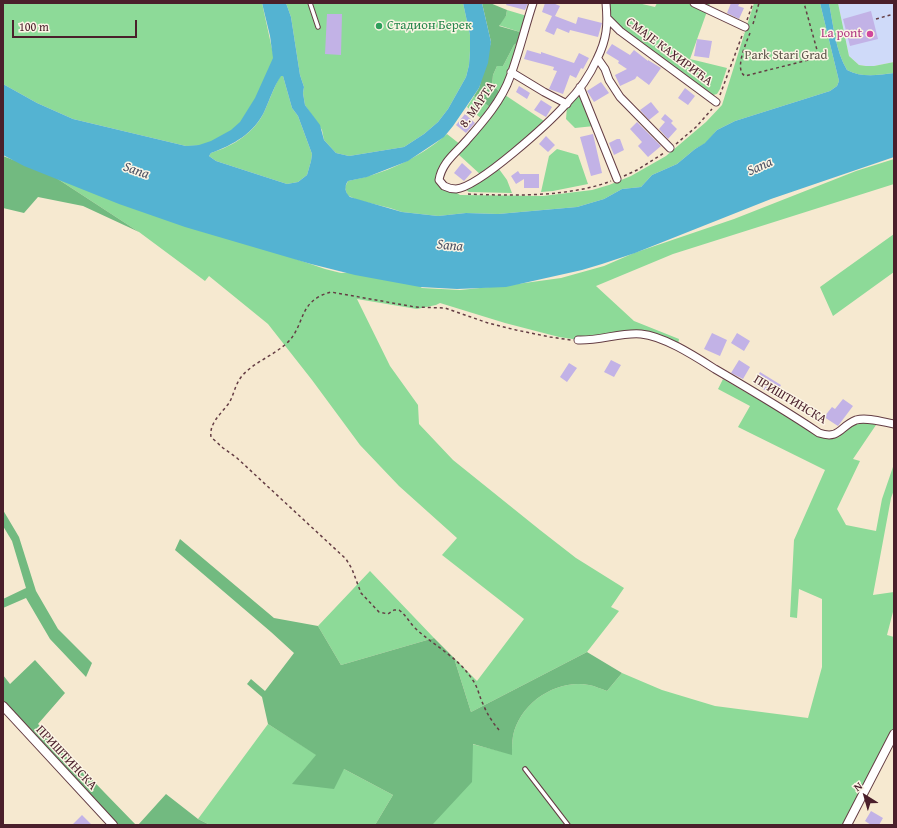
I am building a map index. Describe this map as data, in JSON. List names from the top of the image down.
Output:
{
  "streets": {
    "street": ["СМAЈЕ КАХИРИЋА", "8. МАРТА", "ПРИШТИНСКА"]
  },
  "water": ["Sana"],
  "parks": ["Park Stari Grad"],
  "places": ["Стадион Берек", "La pont"],
  "scale_bar": "100 m",
  "north": "top left"
}
